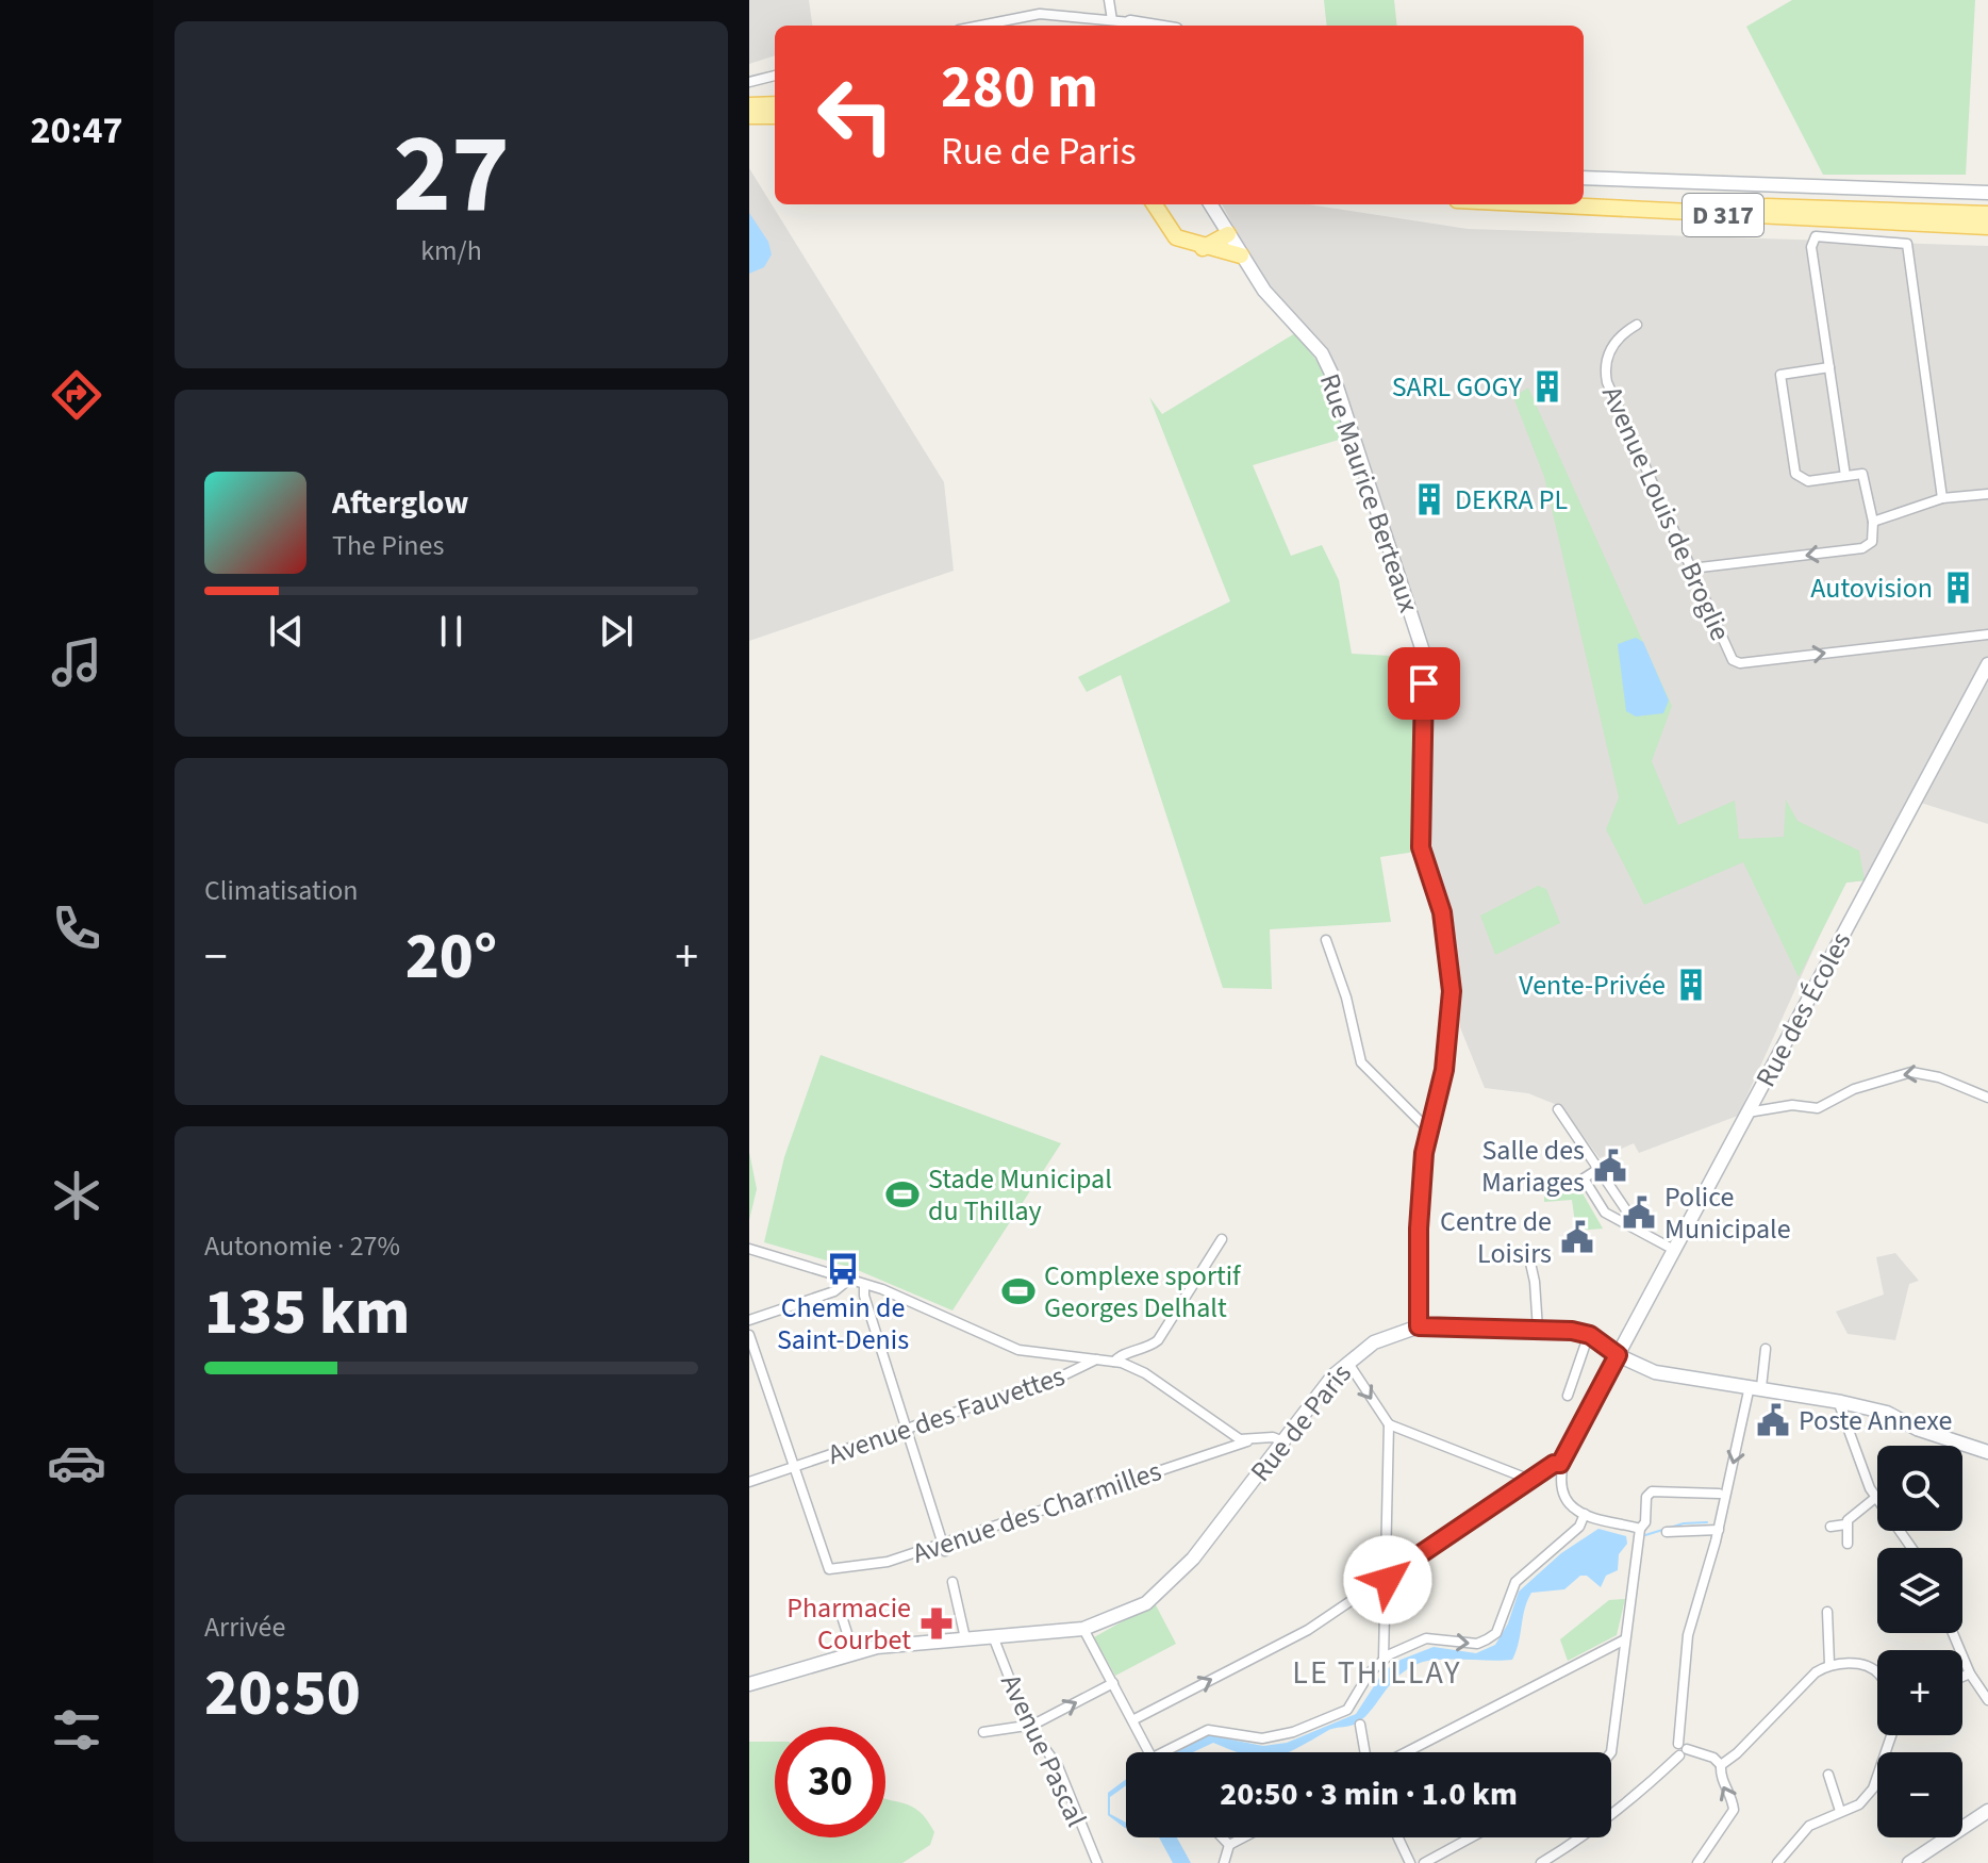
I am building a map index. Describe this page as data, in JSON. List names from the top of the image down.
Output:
{
  "streets": {
    "main road": ["D 317"],
    "street": [
      "Rue Maurice Berteaux",
      "Avenue Louis de Broglie",
      "Rue des Écoles",
      "Avenue des Fauvettes",
      "Rue de Paris",
      "Avenue des Charmilles",
      "Avenue Pascal"
    ]
  },
  "crossings": [
    ["Rue Maurice Berteaux", "Rue de Paris"],
    ["Avenue des Fauvettes", "Avenue des Charmilles"],
    ["Rue de Paris", "Avenue Pascal"]
  ],
  "one_way": ["Avenue Louis de Broglie"],
  "districts": ["LE THILLAY"],
  "places": {
    "building": [
      "SARL GOGY",
      "DEKRA PL",
      "Autovision",
      "Vente-Privée"
    ],
    "public building": [
      "Salle des Mariages",
      "Police Municipale",
      "Centre de Loisirs",
      "Poste Annexe"
    ],
    "sports": ["Stade Municipal du Thillay", "Complexe sportif Georges Delhalt"],
    "bus stop": ["Chemin de Saint-Denis"],
    "pharmacy": ["Pharmacie Courbet"]
  },
  "page": {
    "tabs": "20:47",
    "tile": [
      ["27", "km/h"],
      "Climatisation",
      ["Autonomie · 27%", "135 km"],
      ["Arrivée", "20:50"]
    ],
    "turn": ["280 m", "Rue de Paris"],
    "song": ["Afterglow", "The Pines"],
    "heat": ["−", "20°", "+"],
    "map_buttons": ["+", "−"],
    "limit": "30",
    "trip": "20:50 · 3 min · 1.0 km"
  }
}
